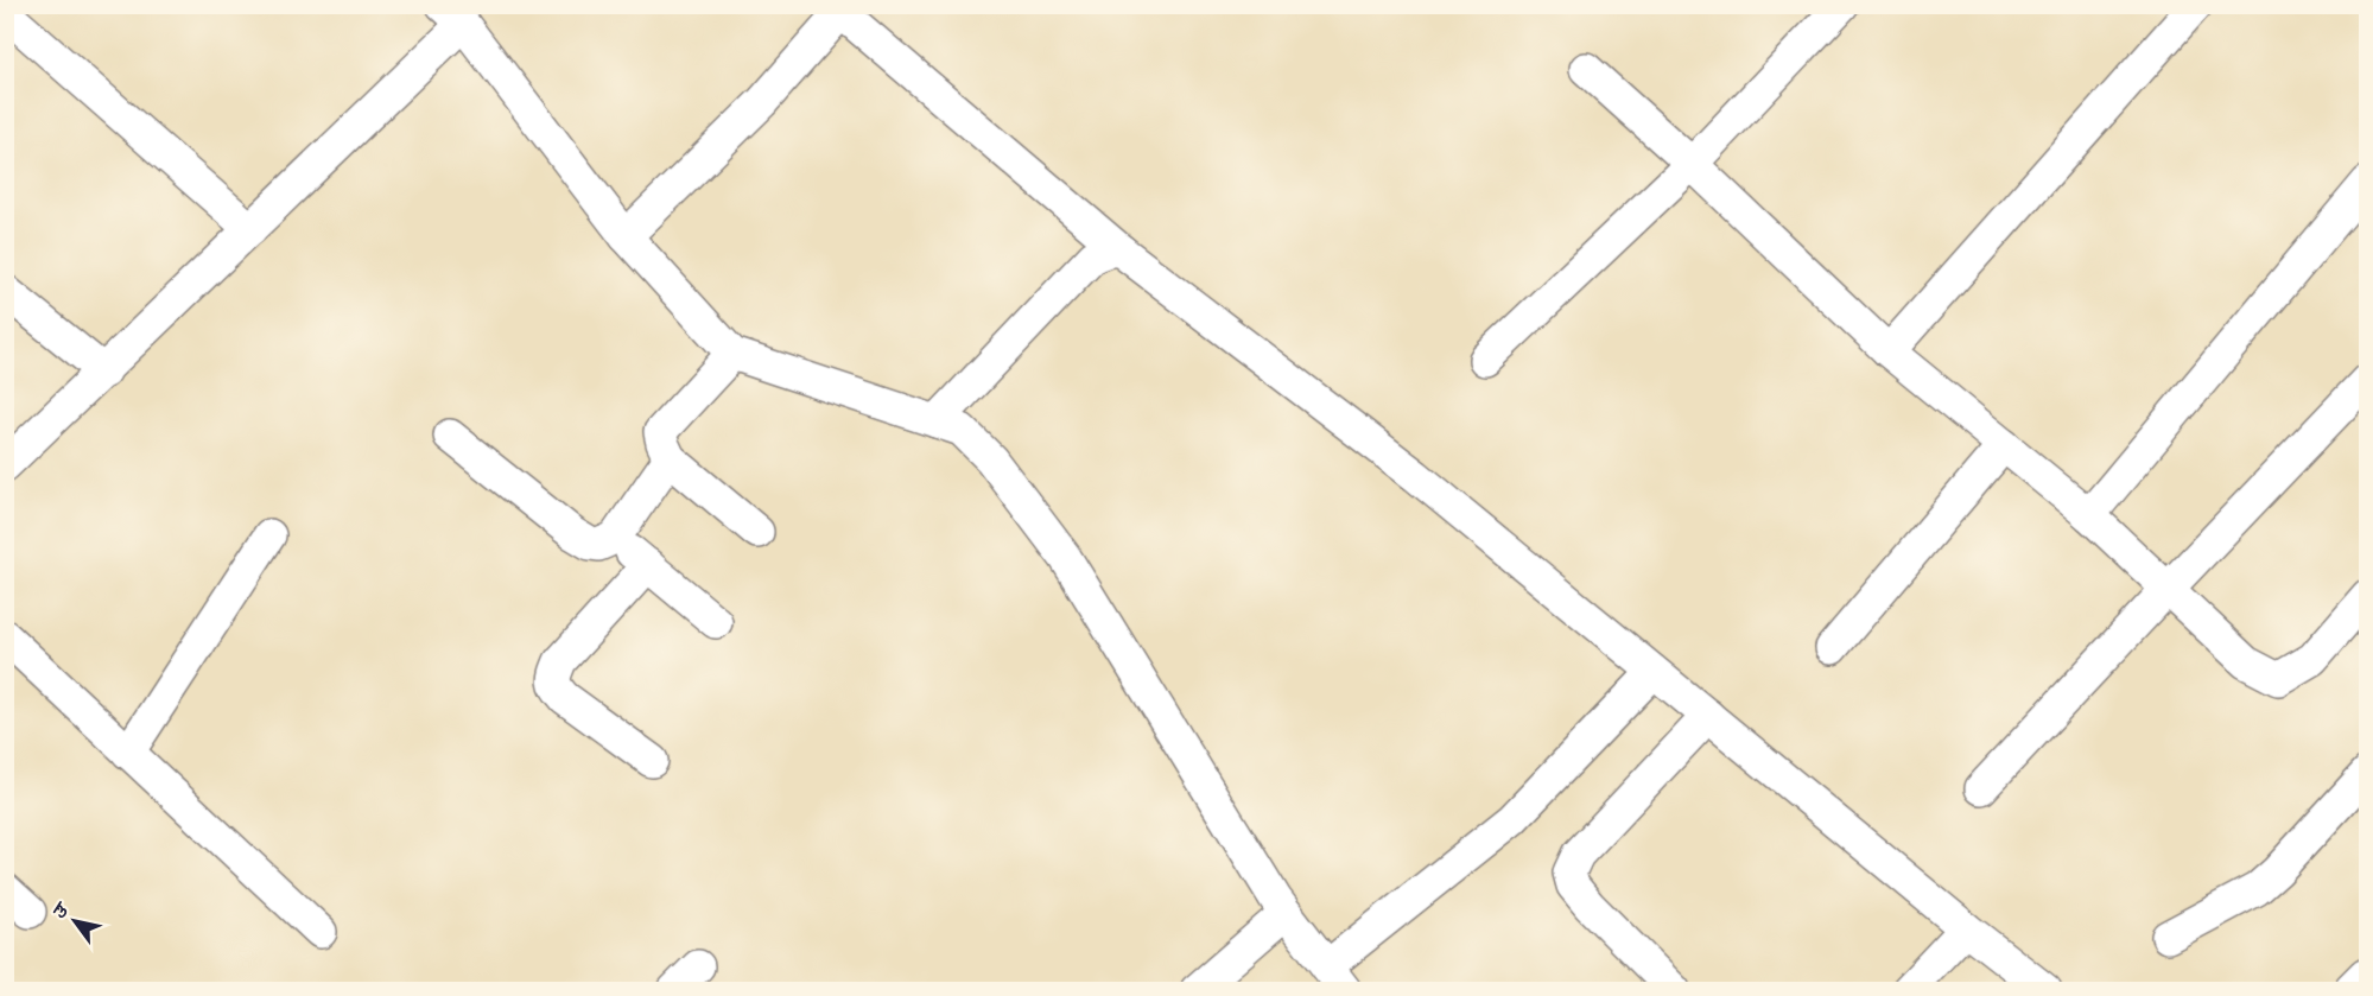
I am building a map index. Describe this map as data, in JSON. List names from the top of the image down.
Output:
{
  "north": "top left"
}
